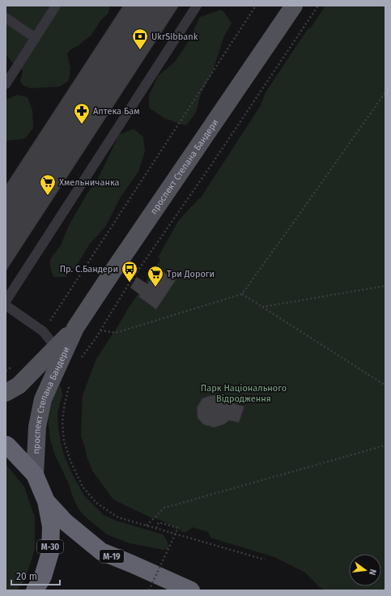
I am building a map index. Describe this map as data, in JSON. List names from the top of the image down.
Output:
{
  "streets": {
    "highway": ["М-30", "М-19"],
    "main road": ["проспект Степана Бандери"]
  },
  "crossings": [
    ["проспект Степана Бандери", "М-19"],
    ["М-30", "М-19"]
  ],
  "parks": ["Парк Національного Відродження"],
  "places": {
    "bank": ["UkrSibbank"],
    "pharmacy": ["Аптека Бам"],
    "supermarket": ["Хмельничанка", "Три Дороги"],
    "bus stop": ["Пр. С.Бандери"]
  },
  "scale_bar": "20 m",
  "north": "right"
}
